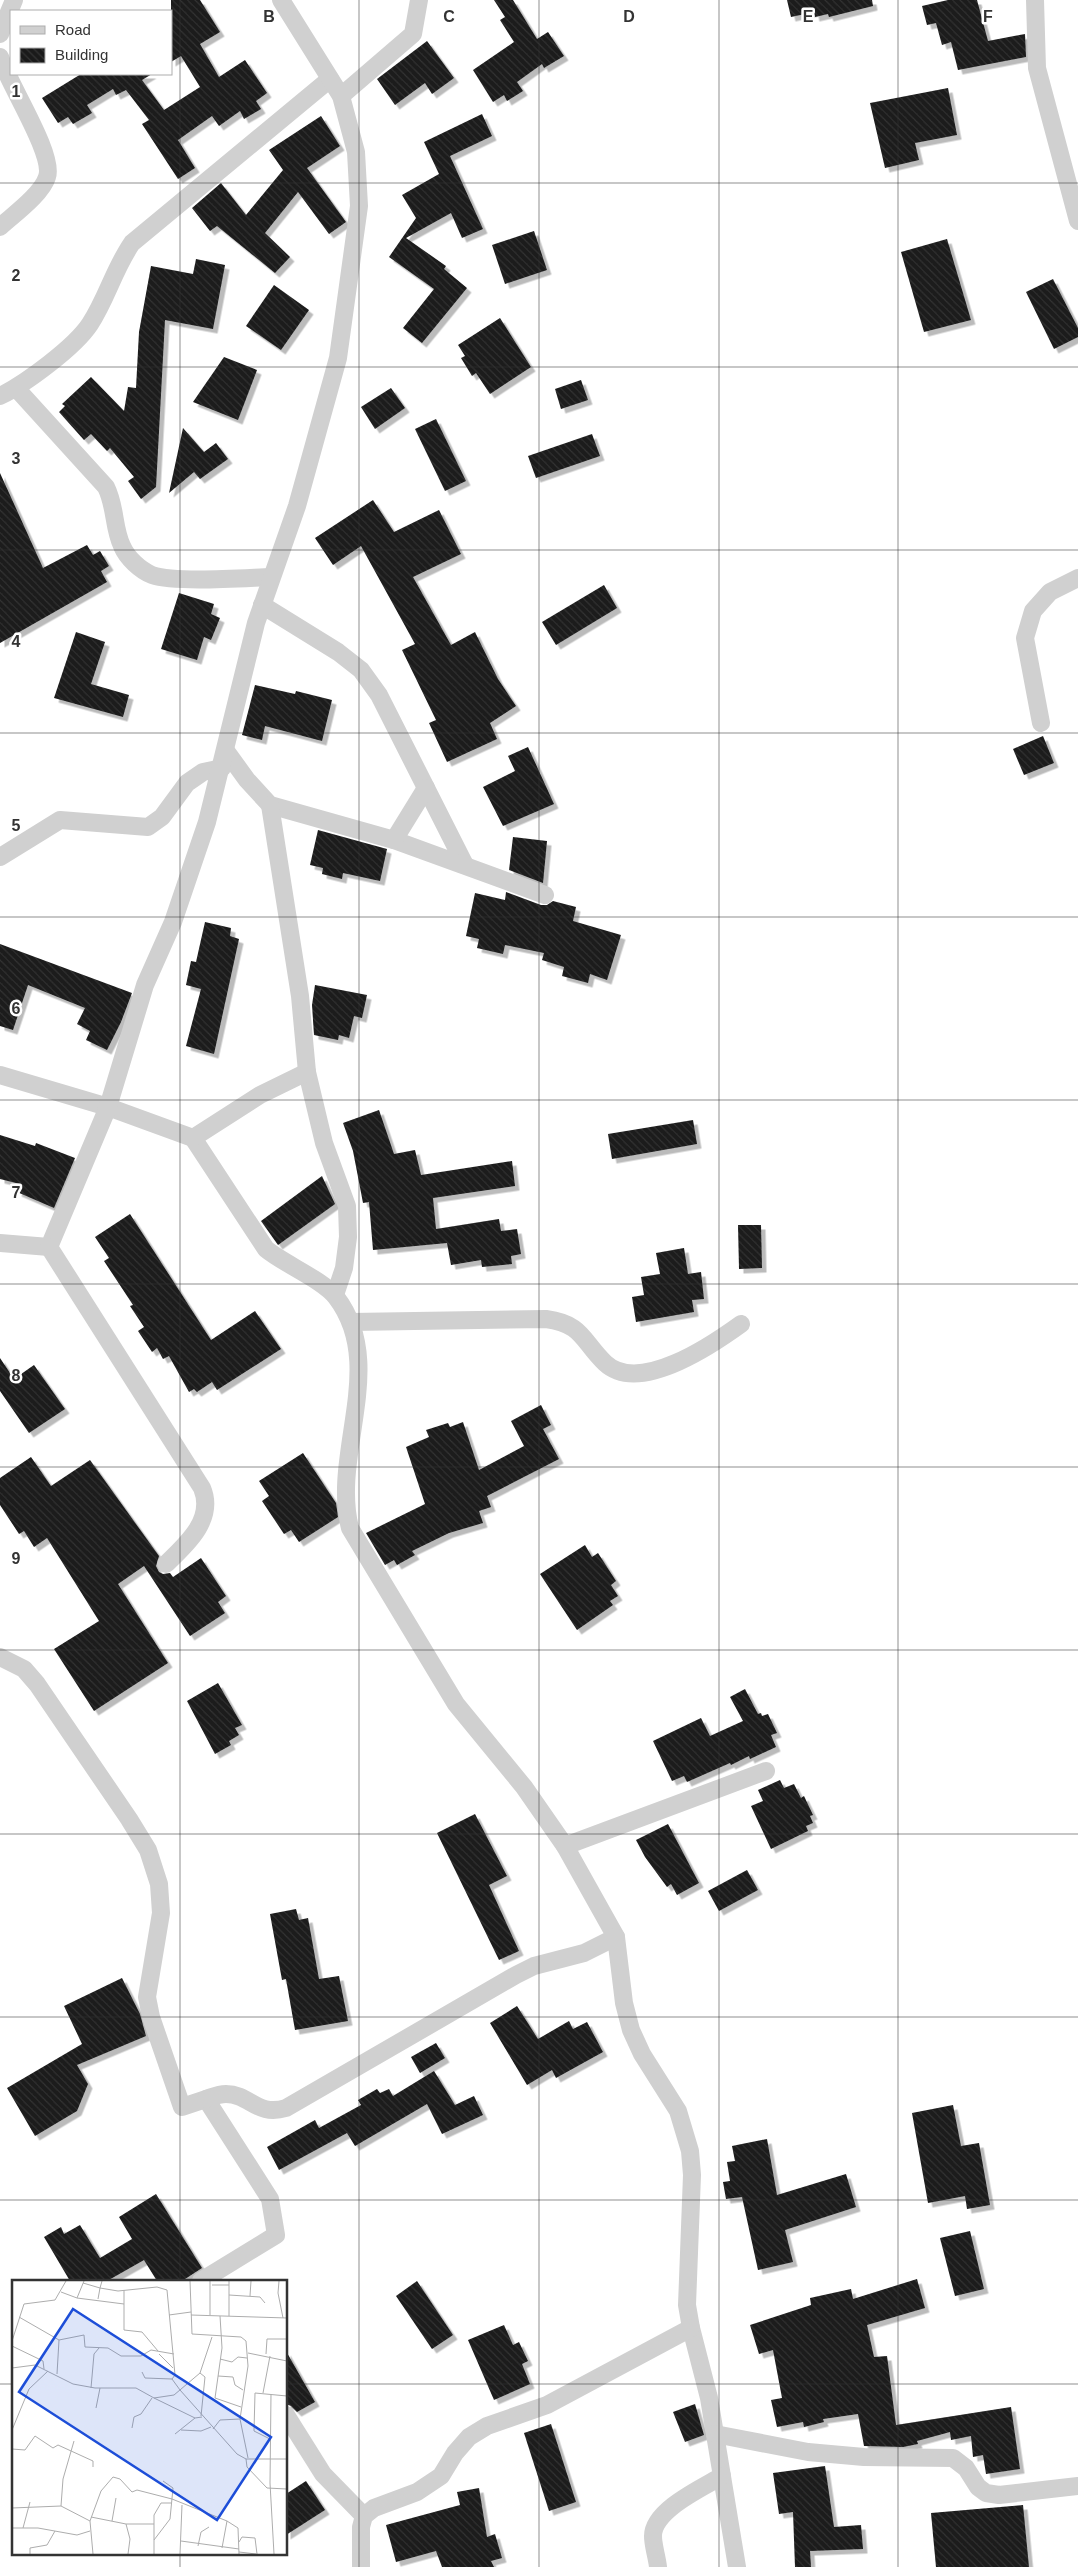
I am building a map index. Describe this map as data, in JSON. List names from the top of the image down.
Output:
{
  "legend": ["Road", "Building"],
  "grid": {
    "columns": [
      "B",
      "C",
      "D",
      "E",
      "F"
    ],
    "rows": [
      "1",
      "2",
      "3",
      "4",
      "5",
      "6",
      "7",
      "8",
      "9"
    ]
  }
}
